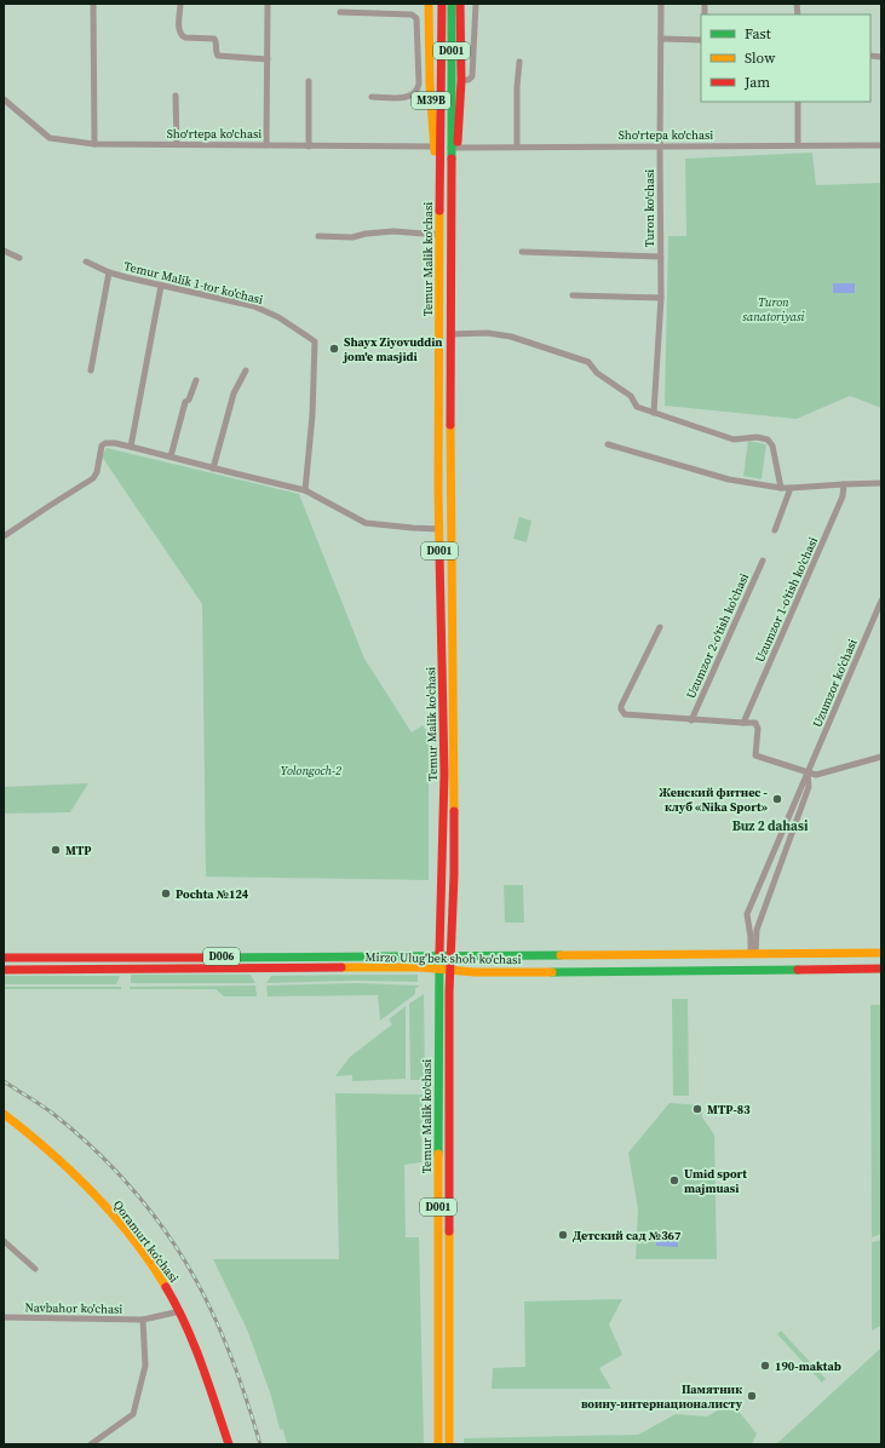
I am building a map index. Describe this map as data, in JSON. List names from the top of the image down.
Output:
{
  "streets": {
    "main road": [
      "D001",
      "M39B",
      "Temur Malik ko'chasi",
      "D006",
      "Mirzo Ulug'bek shoh ko'chasi",
      "Qoramurt koʻchasi"
    ],
    "street": [
      "Sho'rtepa ko'chasi",
      "Turon ko'chasi",
      "Temur Malik 1-tor ko'chasi",
      "Uzumzor 1-o'tish ko'chasi",
      "Uzumzor 2-o'tish ko'chasi",
      "Uzumzor ko'chasi",
      "Navbahor ko'chasi"
    ]
  },
  "crossings": [
    ["M39B", "Sho'rtepa ko'chasi"],
    ["M39B", "Temur Malik ko'chasi"],
    ["Sho'rtepa ko'chasi", "Turon ko'chasi"],
    ["Sho'rtepa ko'chasi", "Temur Malik ko'chasi"],
    ["Temur Malik ko'chasi", "Mirzo Ulug'bek shoh ko'chasi"],
    ["Uzumzor ko'chasi", "Mirzo Ulug'bek shoh ko'chasi"],
    ["Qoramurt koʻchasi", "Navbahor ko'chasi"]
  ],
  "districts": ["Buz 2 dahasi"],
  "parks": ["Turon sanatoriyasi", "Yolongoch-2"],
  "places": [
    "Shayx Ziyovuddin jom'e masjidi",
    "Женский фитнес - клуб «Nika Sport»",
    "MTP",
    "Pochta №124",
    "MTP-83",
    "Umid sport majmuasi",
    "Детский сад №367",
    "190-maktab",
    "Памятник воину-интернационалисту"
  ],
  "legend": ["Fast", "Slow", "Jam"]
}
